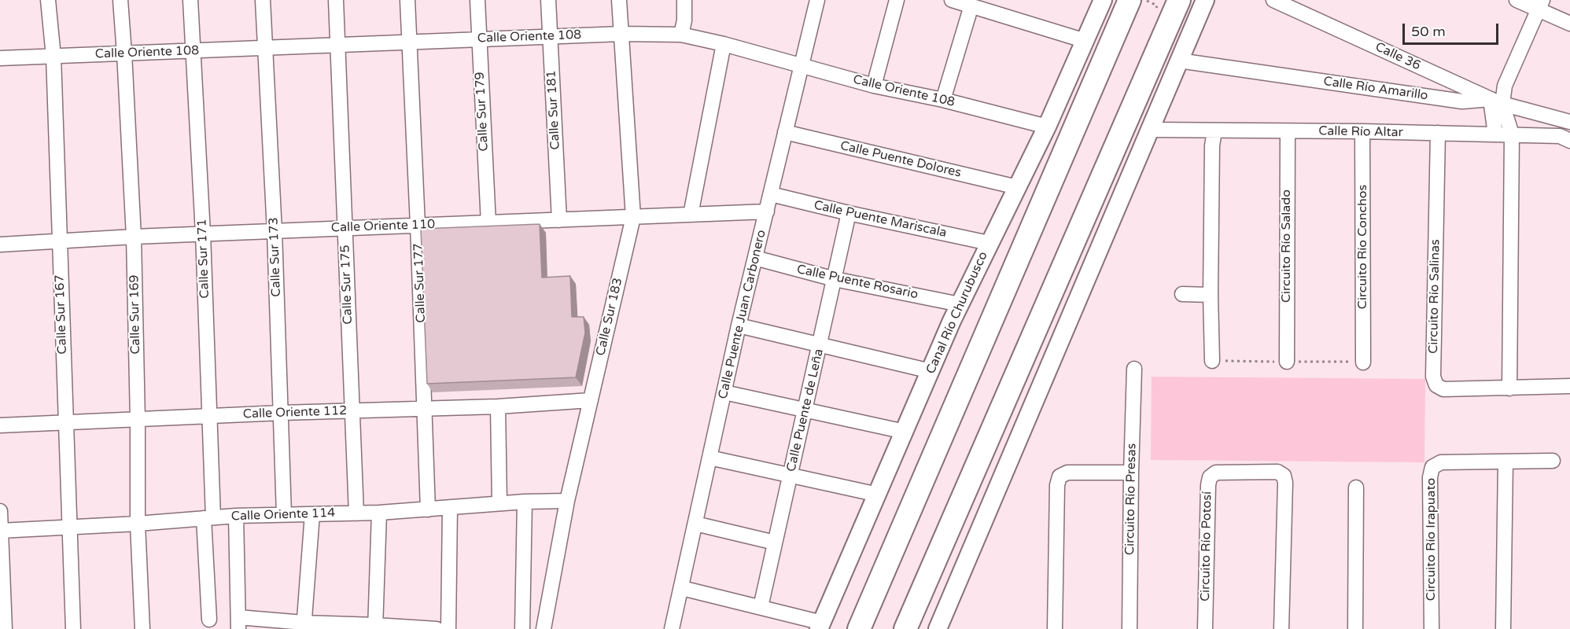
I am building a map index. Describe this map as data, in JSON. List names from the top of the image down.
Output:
{
  "streets": {
    "street": [
      "Calle Oriente 108",
      "Calle 36",
      "Calle Río Amarillo",
      "Calle Sur 181",
      "Calle Sur 179",
      "Calle Río Altar",
      "Calle Puente Dolores",
      "Calle Puente Mariscala",
      "Calle Oriente 110",
      "Circuito Río Salado",
      "Circuito Río Conchos",
      "Calle Sur 173",
      "Calle Sur 171",
      "Calle Puente Rosario",
      "Calle Sur 177",
      "Calle Sur 175",
      "Circuito Río Salinas",
      "Canal Río Churubusco",
      "Calle Sur 167",
      "Calle Sur 169",
      "Calle Puente Juan Carbonero",
      "Calle Sur 183",
      "Calle Puente de Leña",
      "Calle Oriente 112",
      "Circuito Río Presas",
      "Calle Oriente 114",
      "Circuito Río Irapuato",
      "Circuito Río Potosí"
    ]
  },
  "crossings": [
    ["Calle Oriente 108", "Calle Sur 181"],
    ["Calle Oriente 108", "Calle Sur 179"],
    ["Calle Oriente 108", "Calle Sur 173"],
    ["Calle Oriente 108", "Calle Sur 171"],
    ["Calle Oriente 108", "Calle Sur 177"],
    ["Calle Oriente 108", "Calle Sur 175"],
    ["Calle Oriente 108", "Canal Río Churubusco"],
    ["Calle Oriente 108", "Calle Sur 167"],
    ["Calle Oriente 108", "Calle Sur 169"],
    ["Calle Oriente 108", "Calle Puente Juan Carbonero"],
    ["Calle Oriente 108", "Calle Sur 183"],
    ["Calle 36", "Calle Río Amarillo"],
    ["Calle Sur 181", "Calle Oriente 110"],
    ["Calle Sur 179", "Calle Oriente 110"],
    ["Calle Río Altar", "Circuito Río Salado"],
    ["Calle Río Altar", "Circuito Río Conchos"],
    ["Calle Río Altar", "Circuito Río Salinas"],
    ["Calle Puente Dolores", "Canal Río Churubusco"],
    ["Calle Puente Dolores", "Calle Puente Juan Carbonero"],
    ["Calle Puente Mariscala", "Canal Río Churubusco"],
    ["Calle Puente Mariscala", "Calle Puente Juan Carbonero"],
    ["Calle Puente Mariscala", "Calle Puente de Leña"],
    ["Calle Oriente 110", "Calle Sur 173"],
    ["Calle Oriente 110", "Calle Sur 171"],
    ["Calle Oriente 110", "Calle Sur 177"],
    ["Calle Oriente 110", "Calle Sur 175"],
    ["Calle Oriente 110", "Calle Sur 167"],
    ["Calle Oriente 110", "Calle Sur 169"],
    ["Calle Oriente 110", "Calle Puente Juan Carbonero"],
    ["Calle Oriente 110", "Calle Sur 183"],
    ["Calle Sur 173", "Calle Oriente 112"],
    ["Calle Sur 173", "Calle Oriente 114"],
    ["Calle Sur 171", "Calle Oriente 112"],
    ["Calle Sur 171", "Calle Oriente 114"],
    ["Calle Puente Rosario", "Canal Río Churubusco"],
    ["Calle Puente Rosario", "Calle Puente Juan Carbonero"],
    ["Calle Puente Rosario", "Calle Puente de Leña"],
    ["Calle Sur 177", "Calle Oriente 112"],
    ["Calle Sur 177", "Calle Oriente 114"],
    ["Calle Sur 175", "Calle Oriente 112"],
    ["Calle Sur 175", "Calle Oriente 114"],
    ["Calle Sur 167", "Calle Oriente 112"],
    ["Calle Sur 167", "Calle Oriente 114"],
    ["Calle Sur 169", "Calle Oriente 112"],
    ["Calle Sur 169", "Calle Oriente 114"],
    ["Calle Sur 183", "Calle Oriente 112"],
    ["Calle Sur 183", "Calle Oriente 114"]
  ],
  "scale_bar": "50 m"
}
